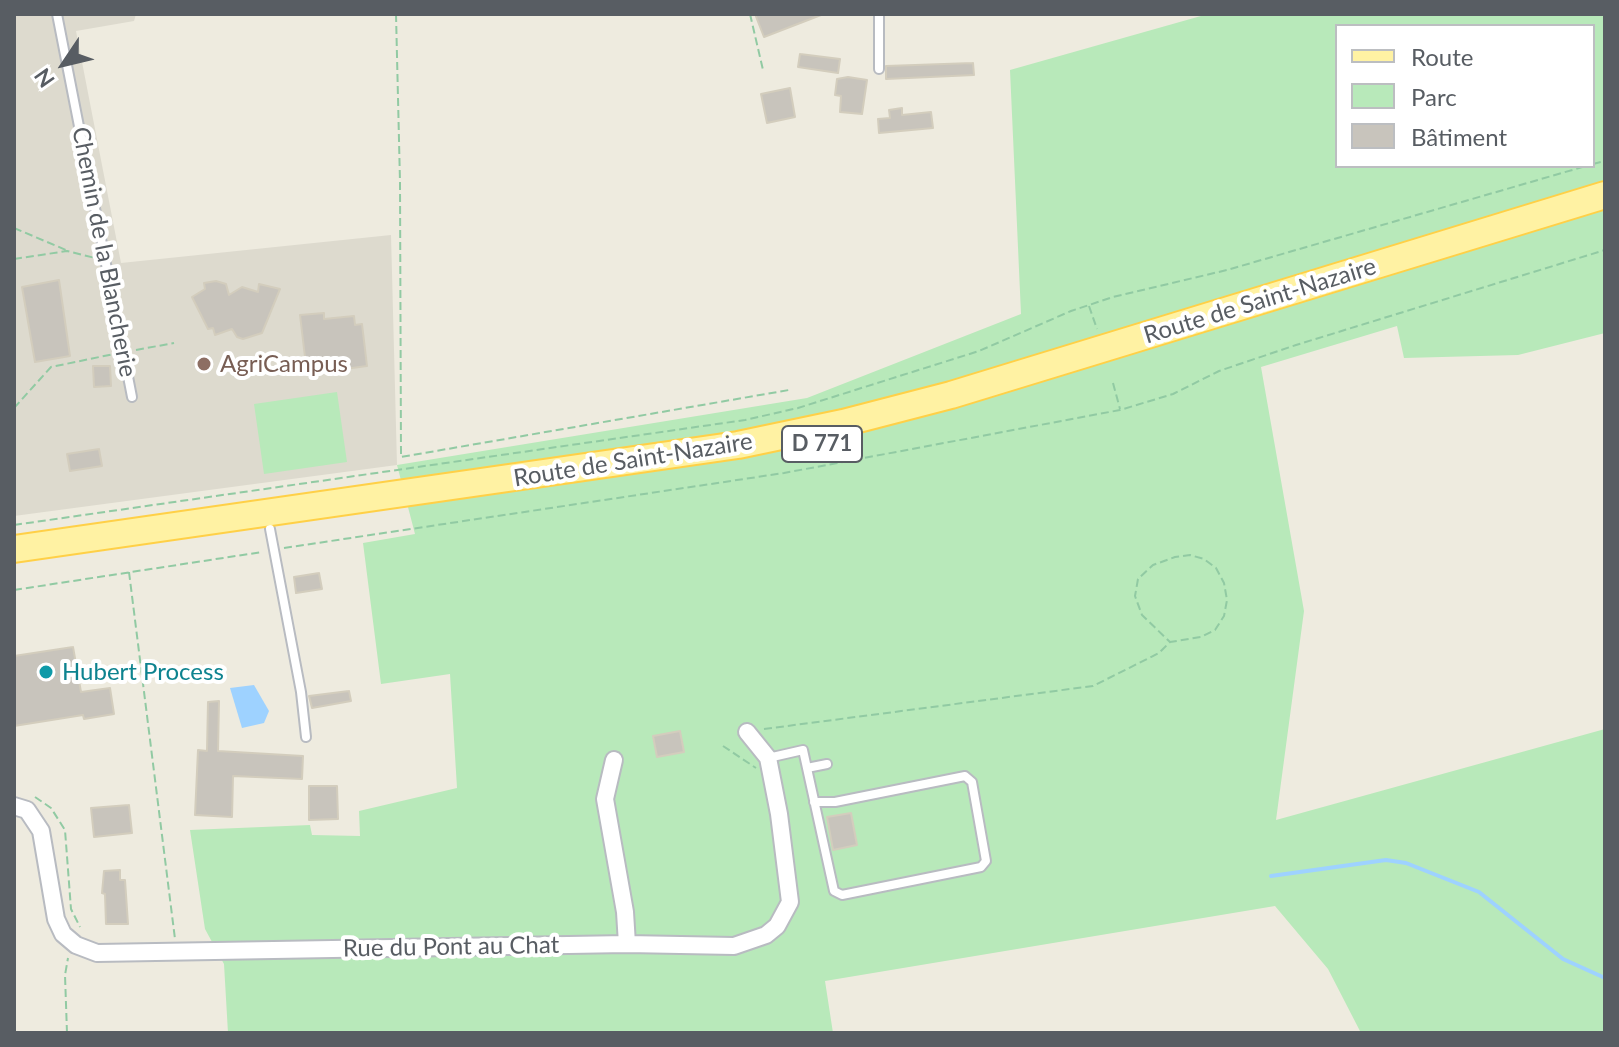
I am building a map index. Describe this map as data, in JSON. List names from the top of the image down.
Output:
{
  "streets": {
    "main road": ["Route de Saint-Nazaire", "D 771"],
    "street": ["Rue du Pont au Chat"],
    "lane": ["Chemin de la Blancherie"]
  },
  "places": ["AgriCampus", "Hubert Process"],
  "legend": ["Route", "Parc", "Bâtiment"],
  "north": "bottom left"
}
